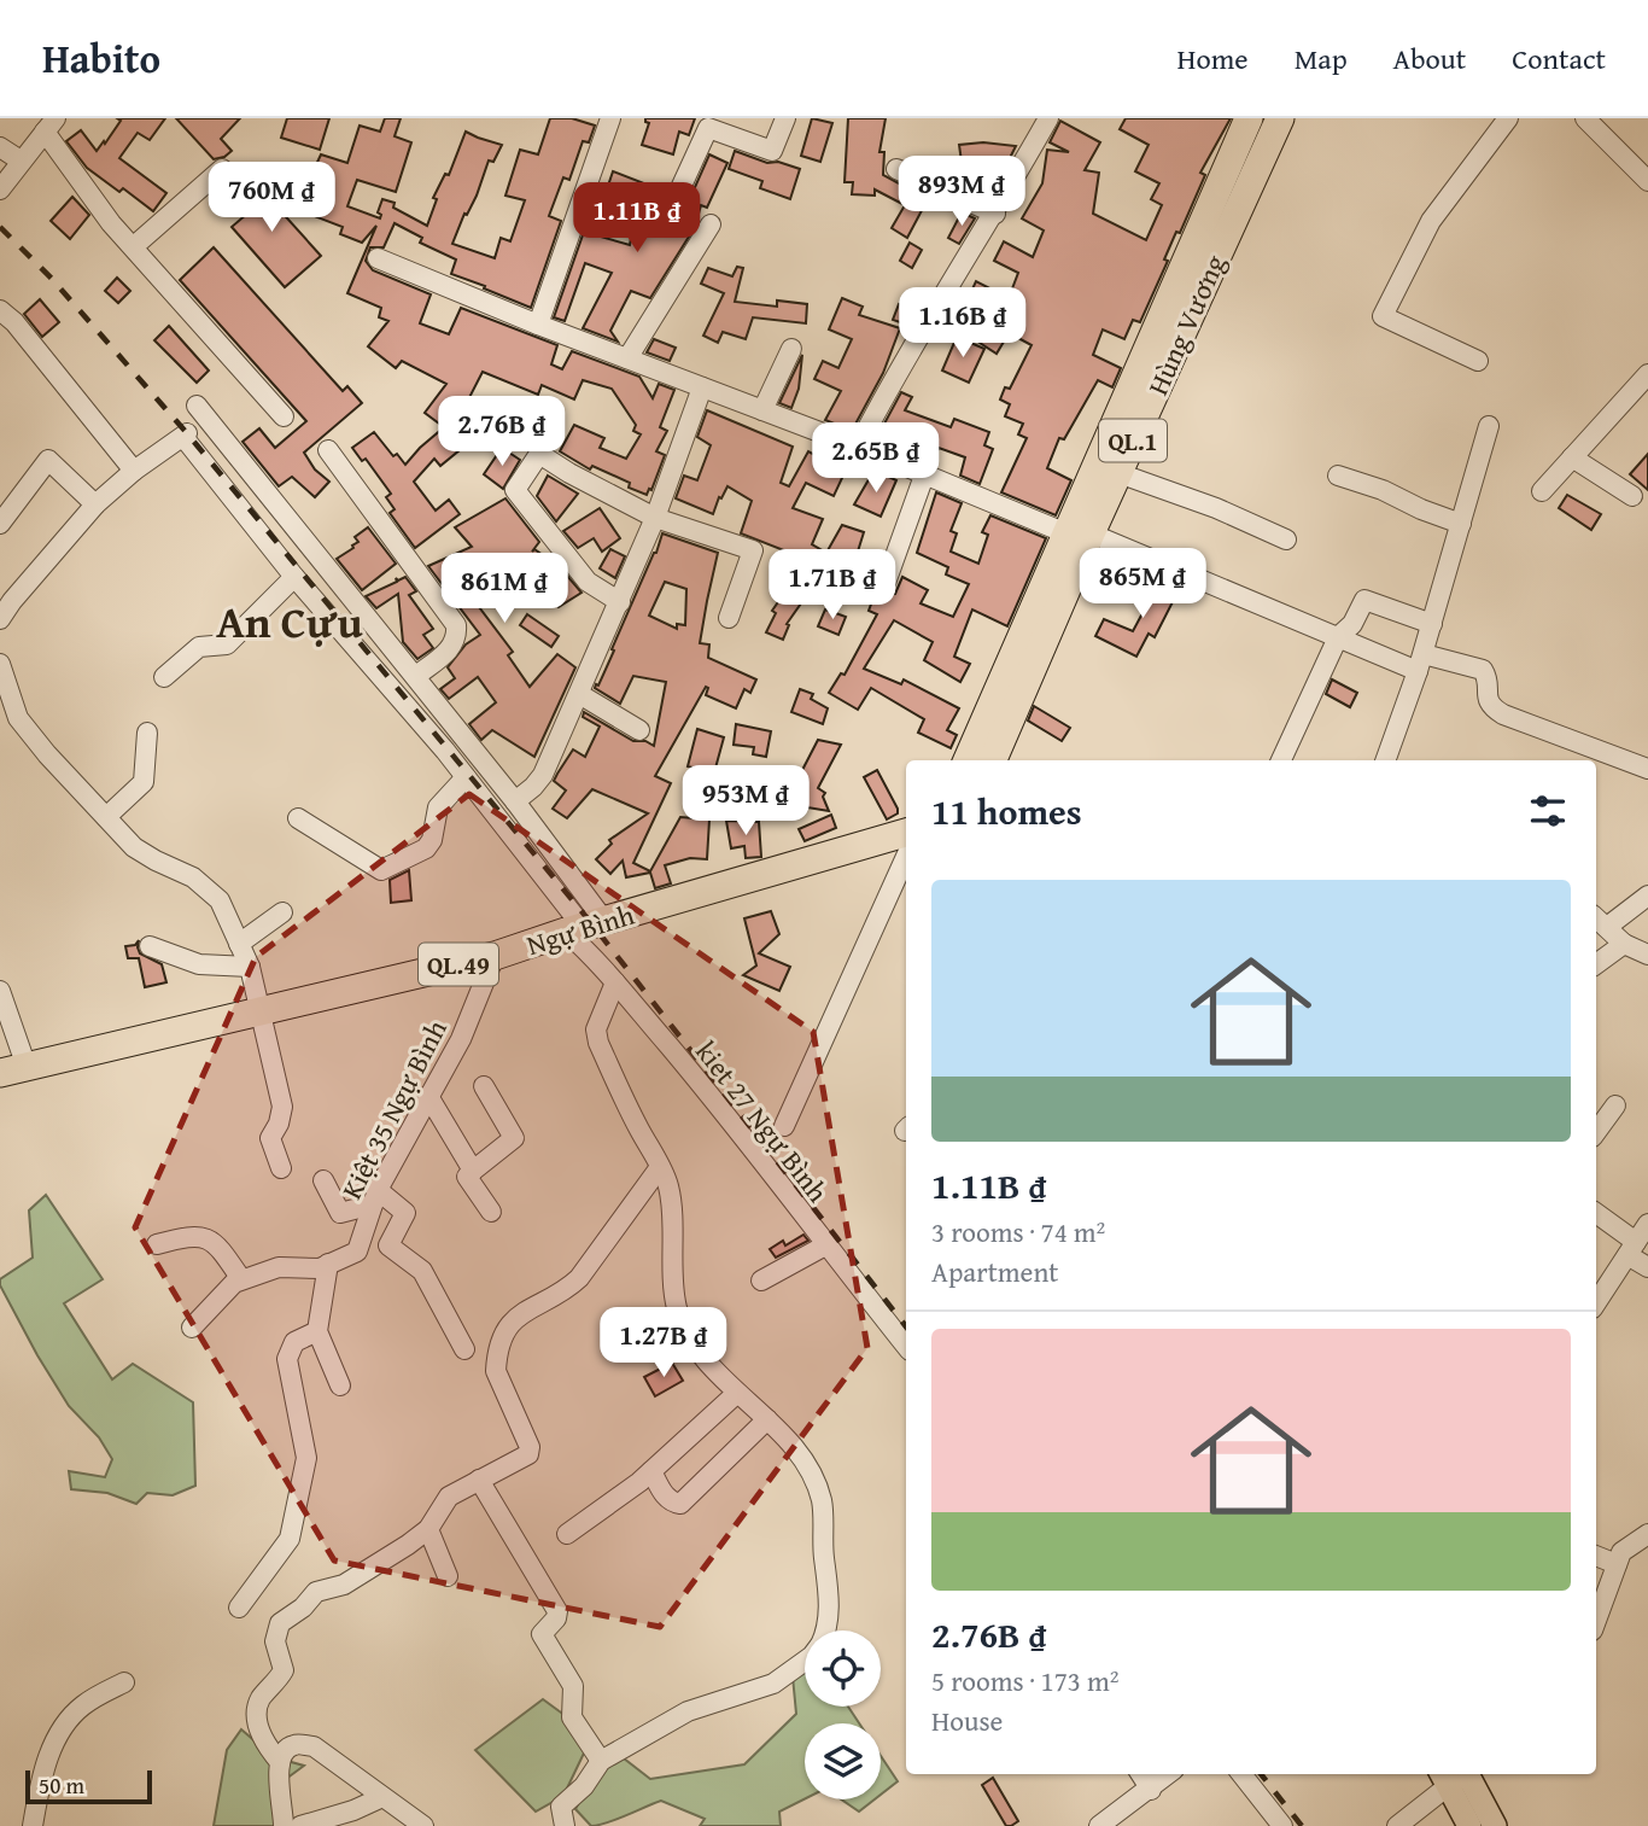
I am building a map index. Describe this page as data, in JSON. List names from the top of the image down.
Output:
{
  "streets": {
    "highway": [
      "Hùng Vương",
      "QL.1",
      "Ngự Bình",
      "QL.49"
    ],
    "street": ["Kiệt 35 Ngự Bình", "kiet 27 Ngự Bình"]
  },
  "crossings": [
    ["Ngự Bình", "Kiệt 35 Ngự Bình"],
    ["Ngự Bình", "kiet 27 Ngự Bình"]
  ],
  "districts": ["An Cựu"],
  "scale_bar": "50 m",
  "page": {
    "header": "Habito",
    "nav": [
      "Home",
      "Map",
      "About",
      "Contact"
    ],
    "price": [
      "893M ₫",
      "760M ₫",
      "1.11B ₫",
      "1.16B ₫",
      "2.76B ₫",
      "2.65B ₫",
      "865M ₫",
      "1.71B ₫",
      "861M ₫",
      "953M ₫",
      "1.27B ₫"
    ],
    "heading": "11 homes",
    "list": [
      {
        "name": "1.11B ₫",
        "note": "3 rooms · 74 m² · Apartment"
      },
      {
        "name": "2.76B ₫",
        "note": "5 rooms · 173 m² · House"
      }
    ],
    "scale": "50 m"
  }
}
